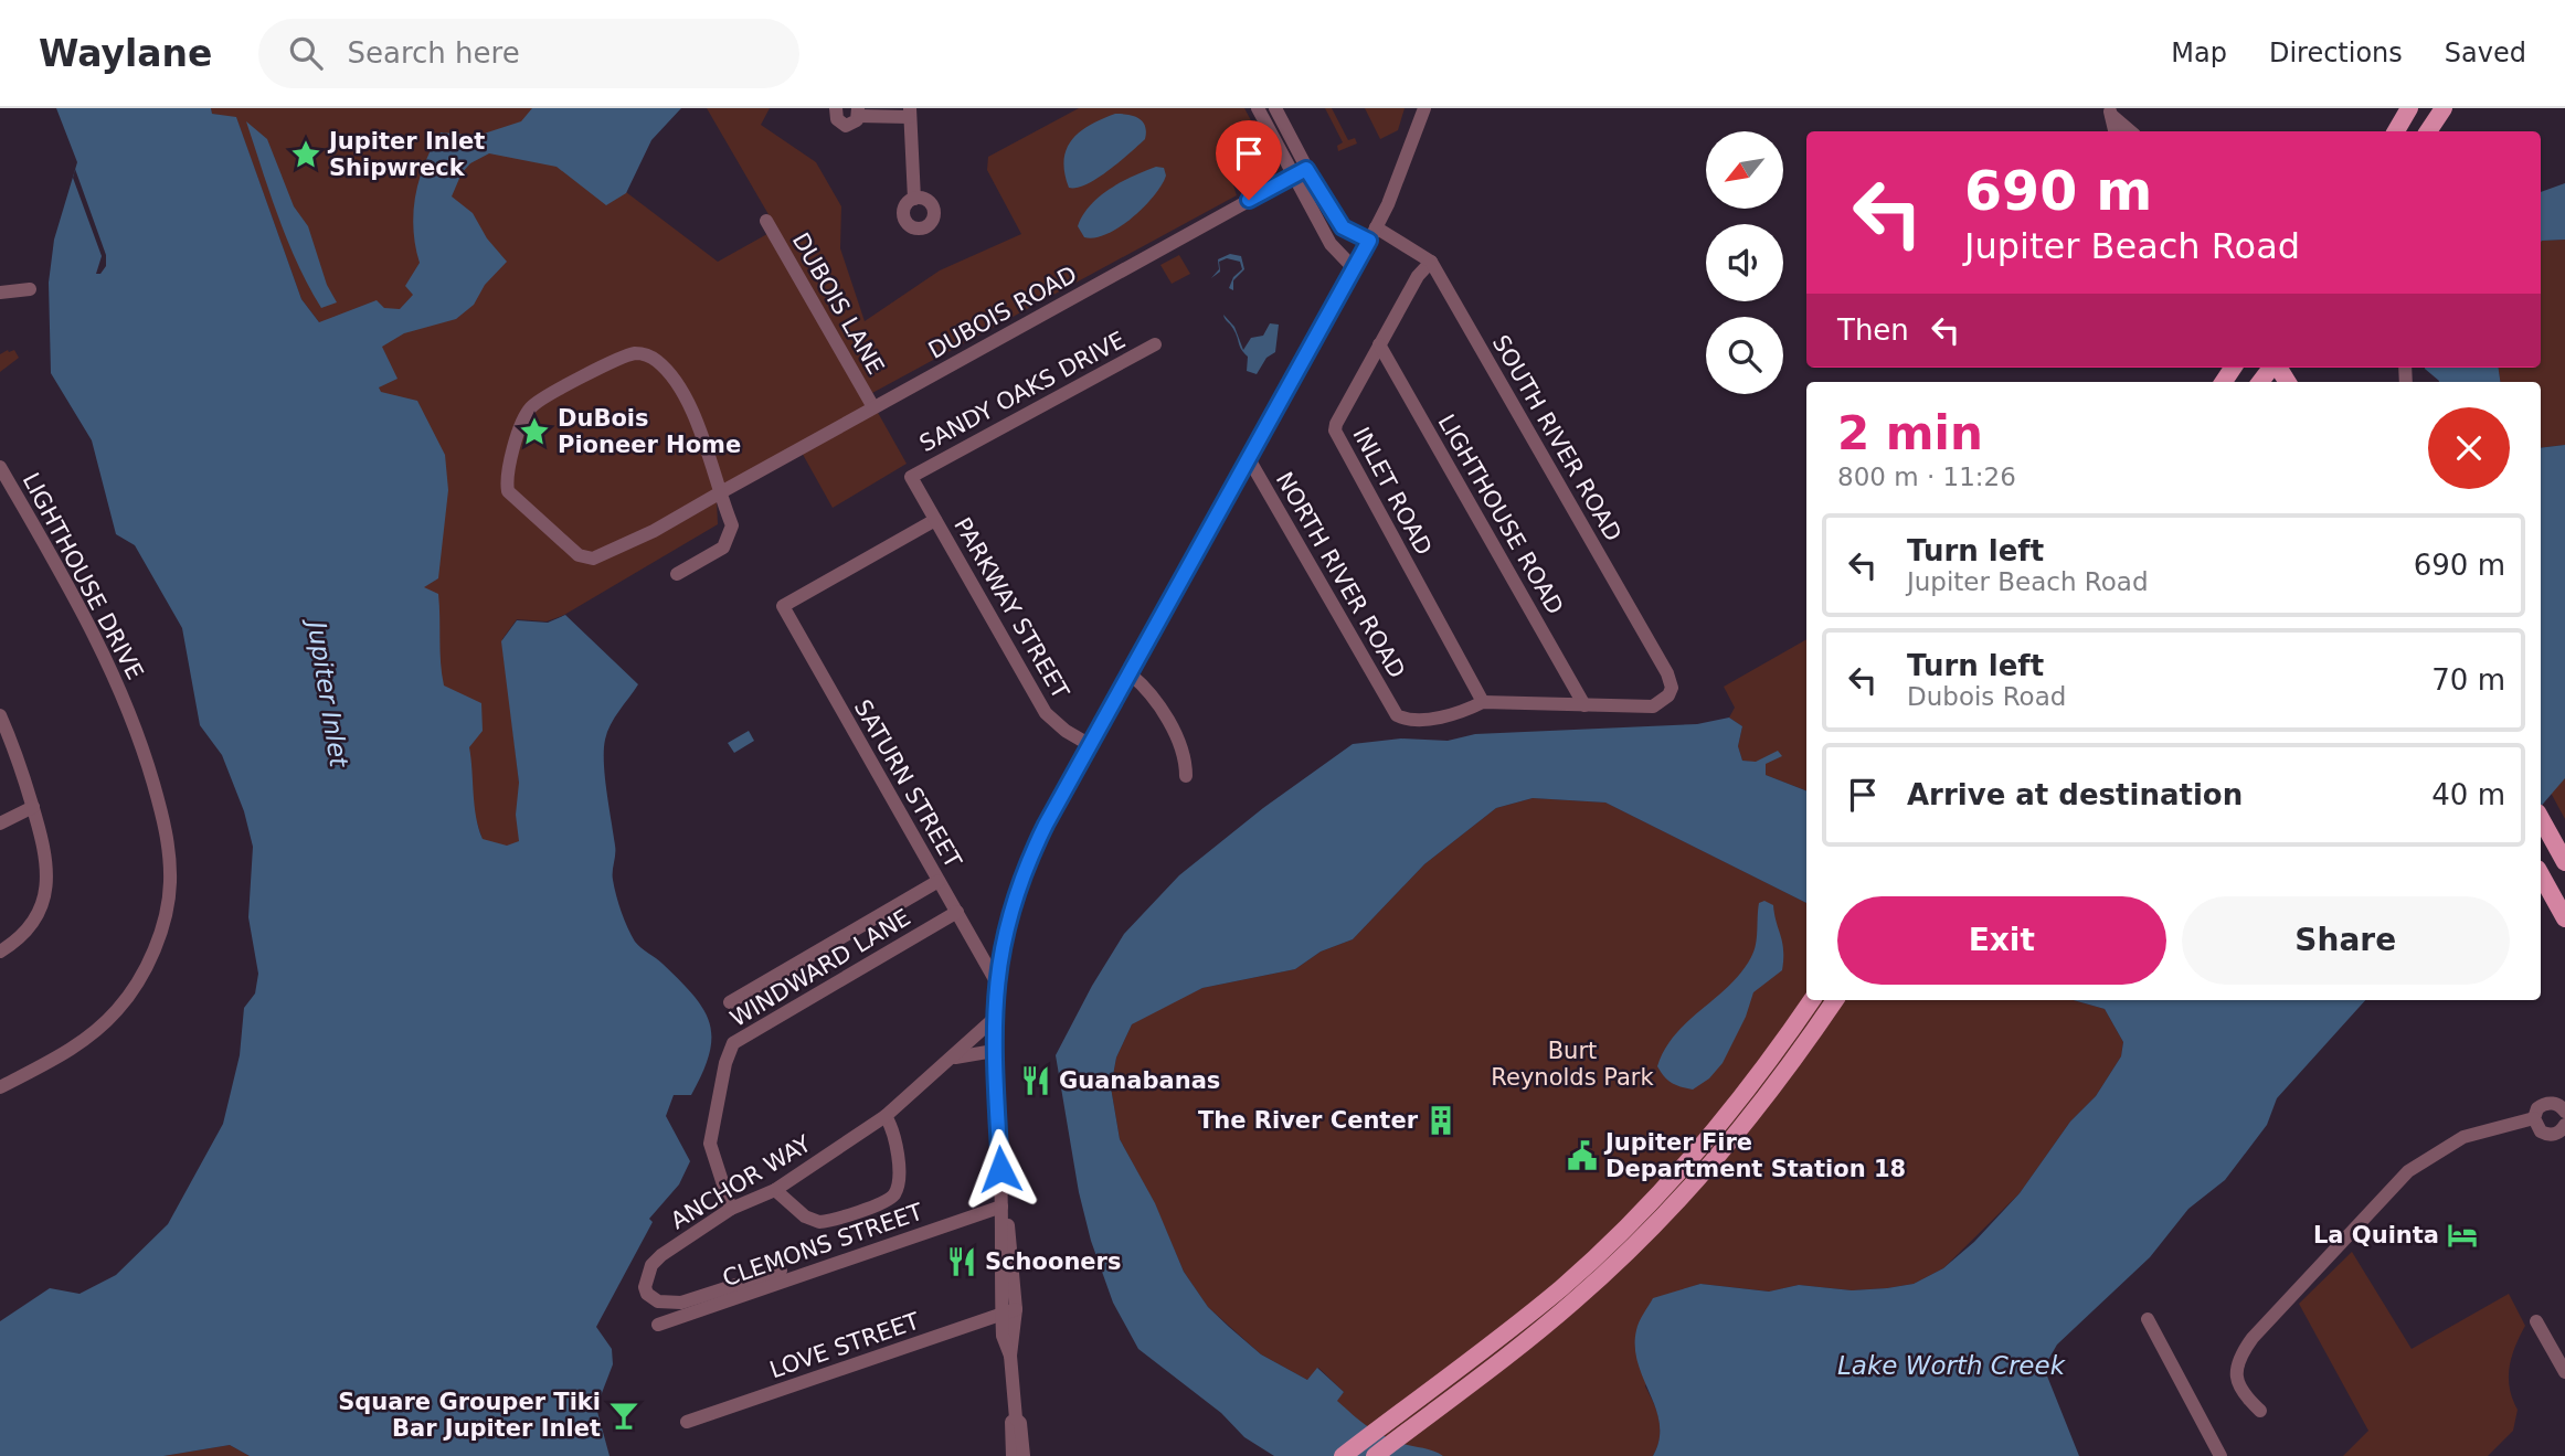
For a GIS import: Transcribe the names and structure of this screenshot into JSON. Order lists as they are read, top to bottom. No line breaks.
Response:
{"streets":{"street":["DUBOIS LANE","DUBOIS ROAD","SANDY OAKS DRIVE","SOUTH RIVER ROAD","INLET ROAD","LIGHTHOUSE ROAD","NORTH RIVER ROAD","LIGHTHOUSE DRIVE","PARKWAY STREET","SATURN STREET","WINDWARD LANE","ANCHOR WAY","CLEMONS STREET","LOVE STREET"]},"crossings":[["DUBOIS LANE","DUBOIS ROAD"],["SANDY OAKS DRIVE","PARKWAY STREET"],["SOUTH RIVER ROAD","INLET ROAD"],["SOUTH RIVER ROAD","LIGHTHOUSE ROAD"],["INLET ROAD","LIGHTHOUSE ROAD"],["INLET ROAD","NORTH RIVER ROAD"],["PARKWAY STREET","SATURN STREET"],["SATURN STREET","WINDWARD LANE"],["WINDWARD LANE","ANCHOR WAY"]],"water":["Jupiter Inlet","Lake Worth Creek"],"parks":["Burt Reynolds Park"],"places":{"place":["Jupiter Inlet Shipwreck","DuBois Pioneer Home"],"restaurant":["Guanabanas","Schooners"],"building":["The River Center"],"public building":["Jupiter Fire Department Station 18"],"hotel":["La Quinta"],"bar":["Square Grouper Tiki Bar Jupiter Inlet"]},"north":"bottom left","page":{"header":"Waylane","search":"Search here","nav":["Map","Directions","Saved"],"turn":["690 m","Jupiter Beach Road"],"then":"Then","heading":["2 min","800 m · 11:26"],"list":[{"name":"Turn left","note":"Jupiter Beach Road","value":"690 m"},{"name":"Turn left","note":"Dubois Road","value":"70 m"},{"name":"Arrive at destination","value":"40 m"}],"buttons":["Exit","Share"]}}
